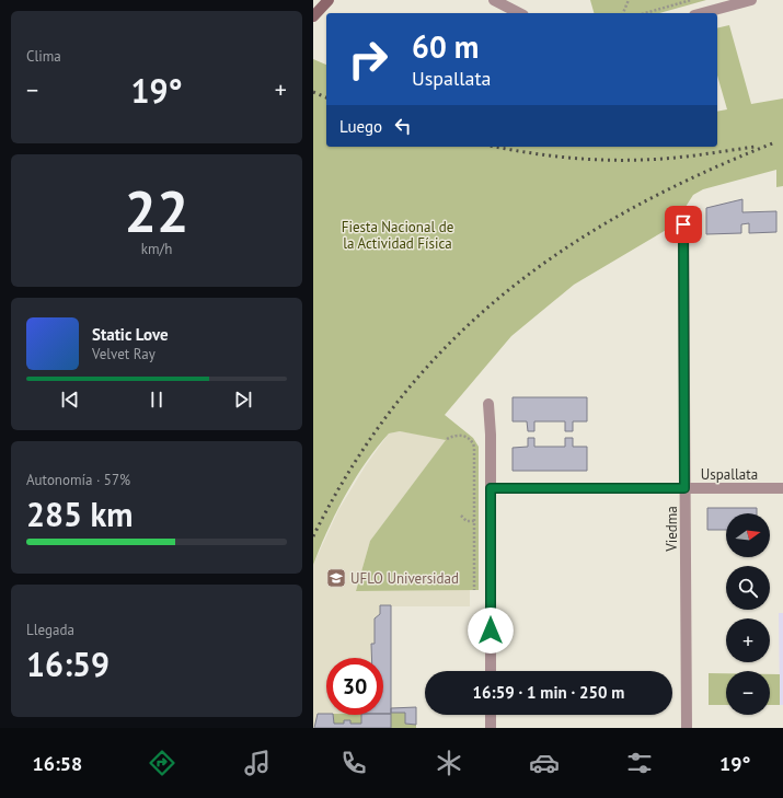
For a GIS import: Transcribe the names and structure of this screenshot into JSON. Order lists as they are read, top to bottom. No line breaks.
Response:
{"streets":{"street":["Uspallata","Viedma"]},"crossings":[["Uspallata","Viedma"]],"parks":["Fiesta Nacional de la Actividad Física"],"places":{"school or university":["UFLO Universidad"]},"north":"right","page":{"tile":["Clima",["22","km/h"],["Autonomía · 57%","285 km"],["Llegada","16:59"]],"turn":["60 m","Uspallata"],"heat":["−","19°","+"],"then":"Luego","song":["Static Love","Velvet Ray"],"map_buttons":["+","−"],"limit":"30","trip":"16:59 · 1 min · 250 m","tabs":["16:58","19°"]}}
